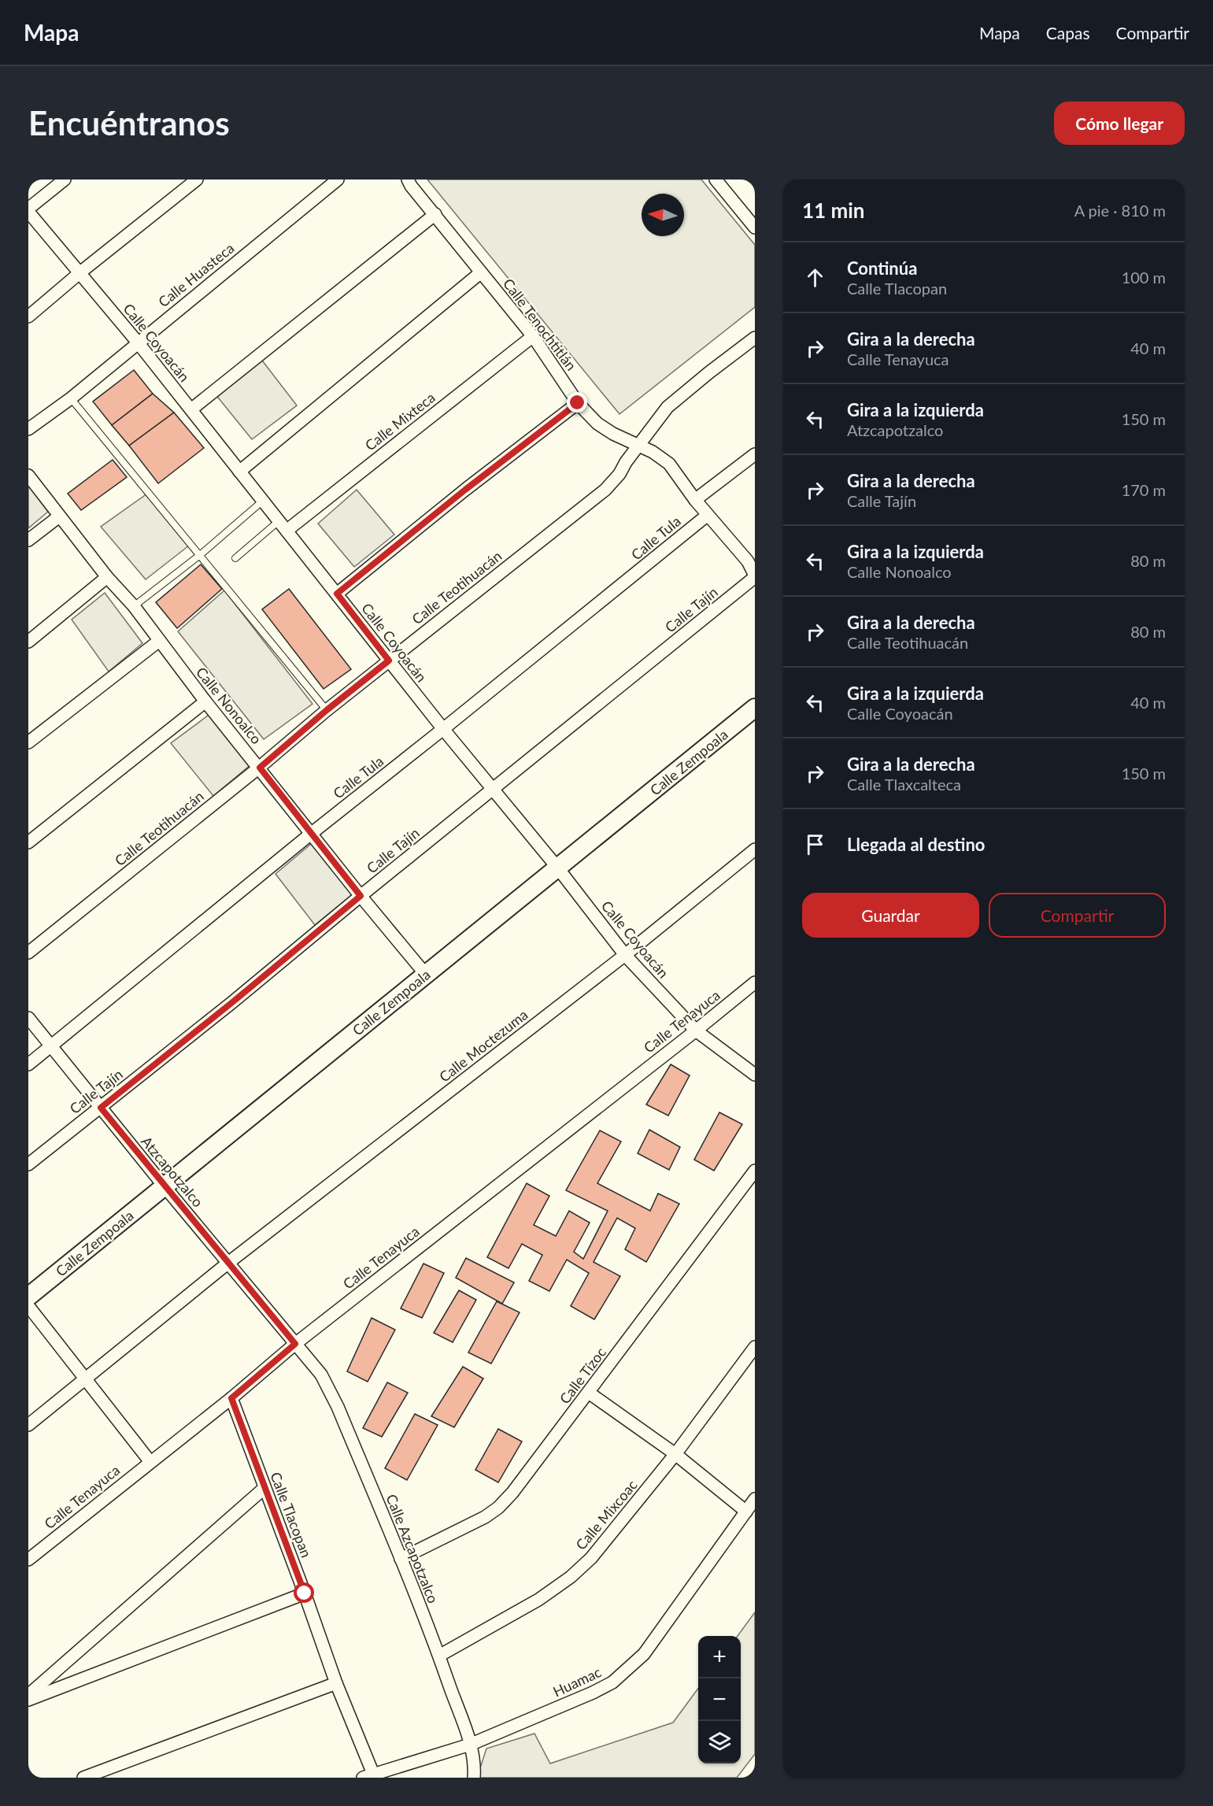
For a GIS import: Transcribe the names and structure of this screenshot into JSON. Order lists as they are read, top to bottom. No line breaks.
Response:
{"streets":{"street":["Calle Huasteca","Calle Tenochtitlán","Calle Coyoacán","Calle Mixteca","Calle Tula","Calle Teotihuacán","Calle Tajín","Calle Nonoalco","Calle Zempoala","Calle Tenayuca","Calle Moctezuma","Atzcapotzalco","Calle Tízoc","Calle Tlacopan","Calle Mixcoac","Calle Azcapotzalco","Huamac"]},"crossings":[["Calle Huasteca","Calle Coyoacán"],["Calle Tenochtitlán","Calle Mixteca"],["Calle Tenochtitlán","Calle Tula"],["Calle Tenochtitlán","Calle Teotihuacán"],["Calle Tenochtitlán","Calle Tajín"],["Calle Coyoacán","Calle Mixteca"],["Calle Coyoacán","Calle Tula"],["Calle Coyoacán","Calle Teotihuacán"],["Calle Coyoacán","Calle Tajín"],["Calle Coyoacán","Calle Zempoala"],["Calle Coyoacán","Calle Tenayuca"],["Calle Coyoacán","Calle Moctezuma"],["Calle Tula","Calle Nonoalco"],["Calle Tula","Atzcapotzalco"],["Calle Teotihuacán","Calle Nonoalco"],["Calle Tajín","Calle Nonoalco"],["Calle Tajín","Atzcapotzalco"],["Calle Nonoalco","Calle Zempoala"],["Calle Zempoala","Atzcapotzalco"],["Calle Tenayuca","Atzcapotzalco"],["Calle Tenayuca","Calle Tlacopan"],["Calle Tenayuca","Calle Azcapotzalco"],["Calle Moctezuma","Atzcapotzalco"],["Atzcapotzalco","Calle Azcapotzalco"],["Calle Tízoc","Calle Azcapotzalco"],["Calle Tlacopan","Huamac"],["Calle Mixcoac","Calle Azcapotzalco"],["Calle Azcapotzalco","Huamac"]],"north":"left","page":{"header":"Mapa","nav":["Mapa","Capas","Compartir"],"buttons":["Cómo llegar",["Guardar","Compartir"]],"title":"Encuéntranos","heading":["11 min","A pie · 810 m"],"list":[["Continúa","Calle Tlacopan","100 m"],["Gira a la derecha","Calle Tenayuca","40 m"],["Gira a la izquierda","Atzcapotzalco","150 m"],["Gira a la derecha","Calle Tajín","170 m"],["Gira a la izquierda","Calle Nonoalco","80 m"],["Gira a la derecha","Calle Teotihuacán","80 m"],["Gira a la izquierda","Calle Coyoacán","40 m"],["Gira a la derecha","Calle Tlaxcalteca","150 m"],"Llegada al destino"],"map_buttons":["+","−"]}}
